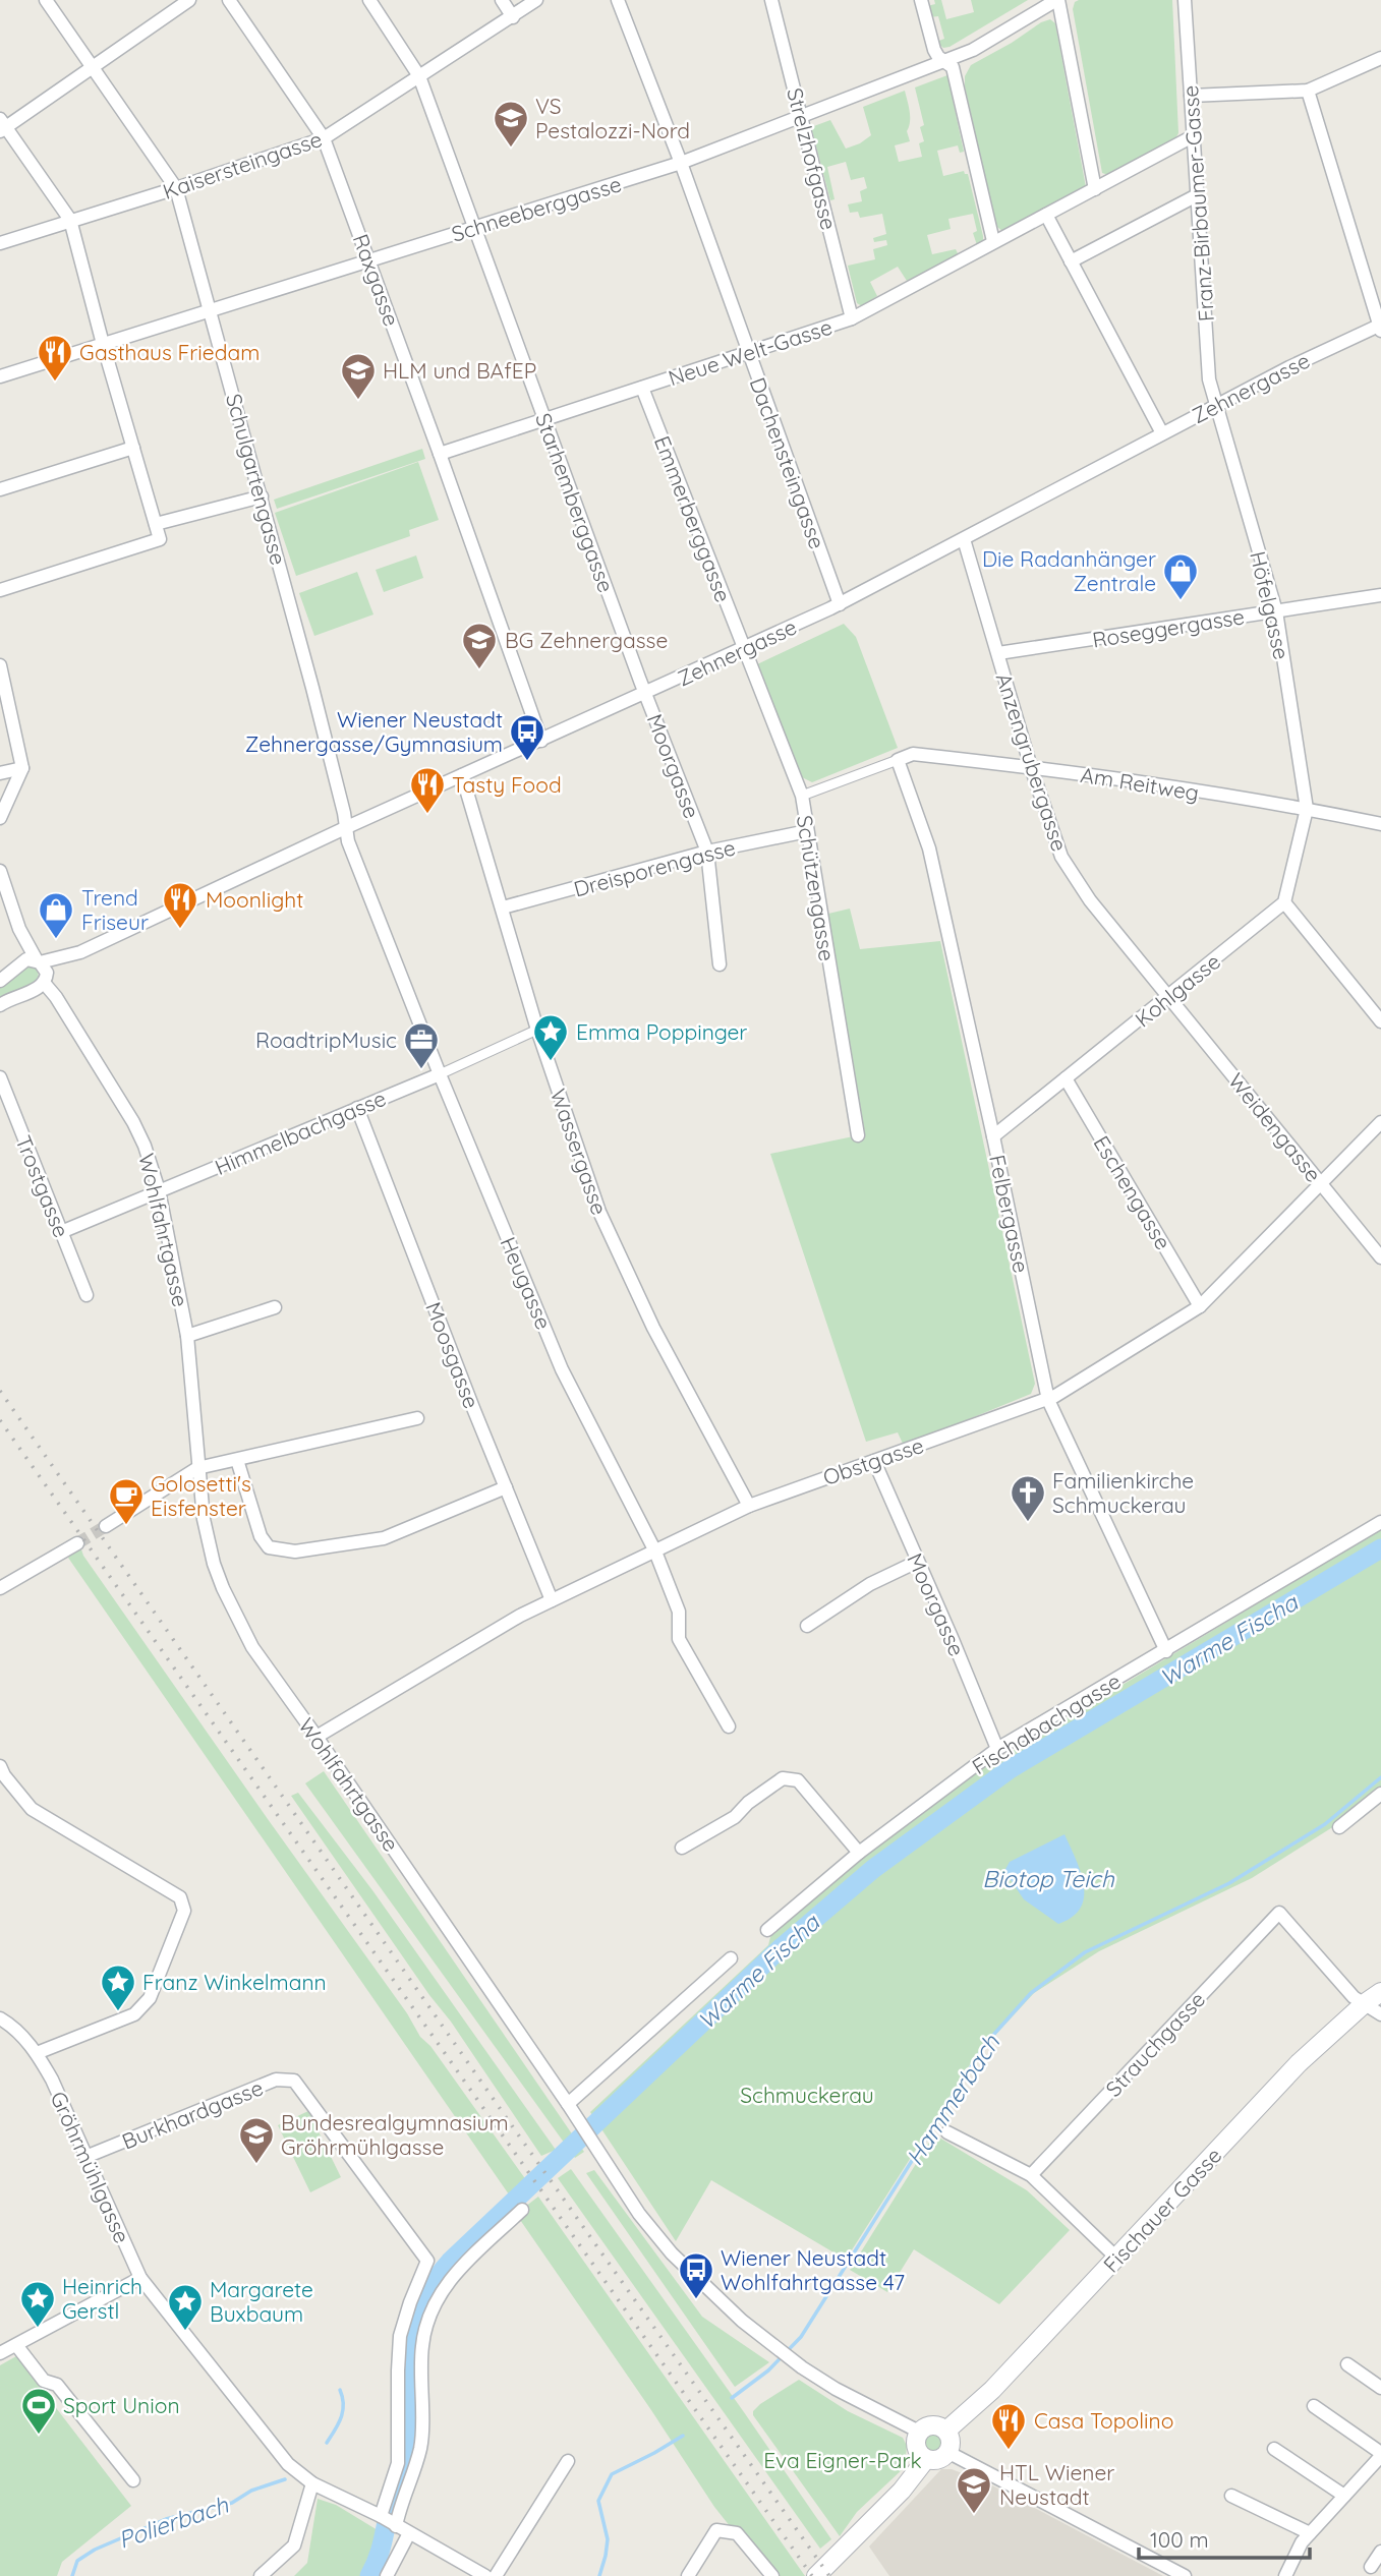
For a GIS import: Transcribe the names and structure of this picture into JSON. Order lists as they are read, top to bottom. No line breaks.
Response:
{"streets":{"main road":["Fischauer Gasse"],"street":["Strelzhofgasse","Kaisersteingasse","Franz-Birbaumer-Gasse","Schneeberggasse","Raxgasse","Neue Welt-Gasse","Zehnergasse","Dachensteingasse","Schulgartengasse","Starhemberggasse","Emmerberggasse","Höfelgasse","Roseggergasse","Anzengrubergasse","Moorgasse","Am Reitweg","Dreisporengasse","Schützengasse","Kohlgasse","Weidengasse","Himmelbachgasse","Wassergasse","Trostgasse","Eschengasse","Felbergasse","Wohlfahrtgasse","Heugasse","Moosgasse","Obstgasse","Fischabachgasse","Strauchgasse","Burkhardgasse","Gröhrmühlgasse"]},"crossings":[["Strelzhofgasse","Schneeberggasse"],["Strelzhofgasse","Neue Welt-Gasse"],["Kaisersteingasse","Raxgasse"],["Kaisersteingasse","Schulgartengasse"],["Kaisersteingasse","Starhemberggasse"],["Franz-Birbaumer-Gasse","Neue Welt-Gasse"],["Franz-Birbaumer-Gasse","Zehnergasse"],["Franz-Birbaumer-Gasse","Höfelgasse"],["Schneeberggasse","Raxgasse"],["Schneeberggasse","Dachensteingasse"],["Schneeberggasse","Schulgartengasse"],["Schneeberggasse","Starhemberggasse"],["Raxgasse","Neue Welt-Gasse"],["Raxgasse","Zehnergasse"],["Neue Welt-Gasse","Dachensteingasse"],["Neue Welt-Gasse","Starhemberggasse"],["Neue Welt-Gasse","Emmerberggasse"],["Zehnergasse","Dachensteingasse"],["Zehnergasse","Schulgartengasse"],["Zehnergasse","Starhemberggasse"],["Zehnergasse","Emmerberggasse"],["Zehnergasse","Höfelgasse"],["Zehnergasse","Anzengrubergasse"],["Zehnergasse","Moorgasse"],["Zehnergasse","Schützengasse"],["Zehnergasse","Wassergasse"],["Zehnergasse","Wohlfahrtgasse"],["Zehnergasse","Heugasse"],["Schulgartengasse","Heugasse"],["Starhemberggasse","Moorgasse"],["Emmerberggasse","Schützengasse"],["Höfelgasse","Roseggergasse"],["Höfelgasse","Am Reitweg"],["Roseggergasse","Anzengrubergasse"],["Anzengrubergasse","Am Reitweg"],["Anzengrubergasse","Kohlgasse"],["Anzengrubergasse","Weidengasse"],["Moorgasse","Dreisporengasse"],["Moorgasse","Obstgasse"],["Moorgasse","Fischabachgasse"],["Am Reitweg","Felbergasse"],["Dreisporengasse","Schützengasse"],["Dreisporengasse","Wassergasse"],["Kohlgasse","Weidengasse"],["Kohlgasse","Eschengasse"],["Kohlgasse","Felbergasse"],["Weidengasse","Obstgasse"],["Himmelbachgasse","Wassergasse"],["Himmelbachgasse","Trostgasse"],["Himmelbachgasse","Wohlfahrtgasse"],["Himmelbachgasse","Heugasse"],["Himmelbachgasse","Moosgasse"],["Wassergasse","Obstgasse"],["Eschengasse","Obstgasse"],["Felbergasse","Obstgasse"],["Felbergasse","Fischabachgasse"],["Wohlfahrtgasse","Obstgasse"],["Wohlfahrtgasse","Fischauer Gasse"],["Heugasse","Obstgasse"],["Moosgasse","Obstgasse"],["Strauchgasse","Fischauer Gasse"],["Burkhardgasse","Gröhrmühlgasse"]],"water":["Warme Fischa","Biotop Teich","Hammerbach","Polierbach"],"parks":["Schmuckerau","Eva Eigner-Park"],"places":{"school or university":["VS Pestalozzi-Nord","HLM und BAfEP","BG Zehnergasse","Bundesrealgymnasium Gröhrmühlgasse","HTL Wiener Neustadt"],"restaurant":["Gasthaus Friedam","Tasty Food","Moonlight","Casa Topolino"],"shop":["Die Radanhänger Zentrale","Trend Friseur"],"bus stop":["Wiener Neustadt Zehnergasse/Gymnasium","Wiener Neustadt Wohlfahrtgasse 47"],"place":["Emma Poppinger","Franz Winkelmann","Heinrich Gerstl","Margarete Buxbaum"],"office":["RoadtripMusic"],"church":["Familienkirche Schmuckerau"],"cafe":["Golosetti's Eisfenster"],"sports":["Sport Union"]},"scale_bar":"100 m"}
